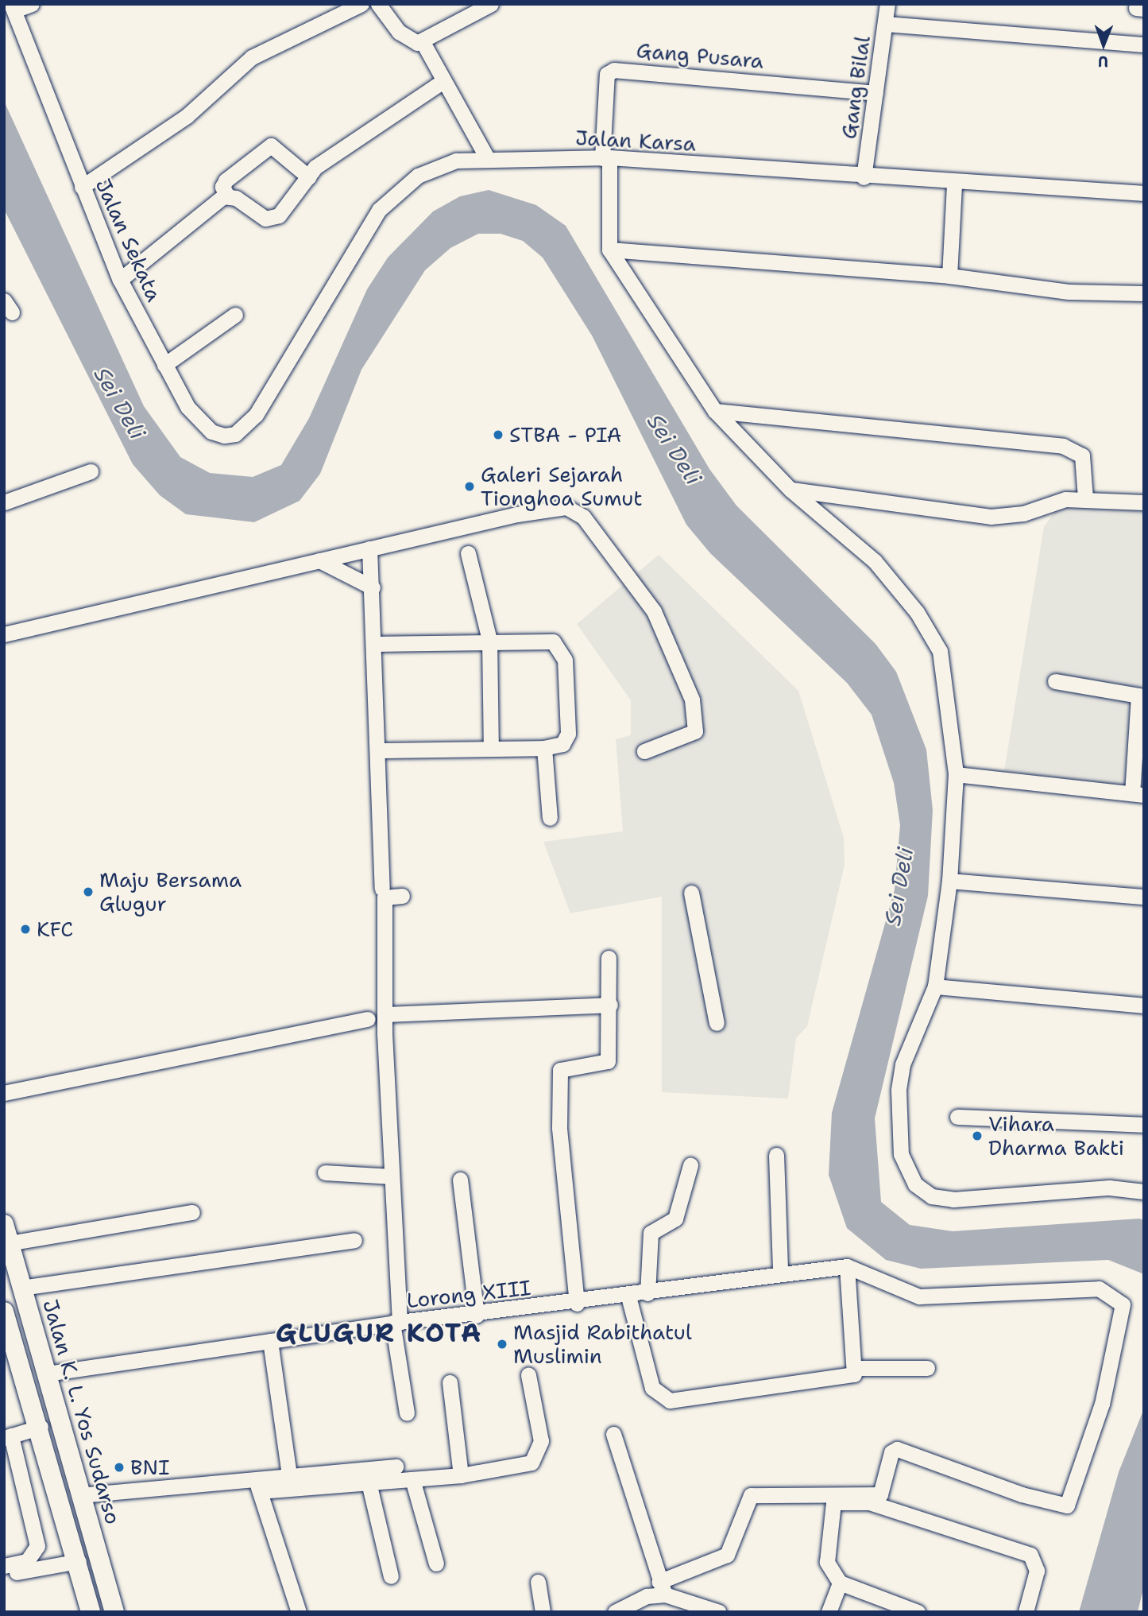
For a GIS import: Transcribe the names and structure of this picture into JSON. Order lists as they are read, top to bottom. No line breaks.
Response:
{"streets":{"main road":["Jalan K. L. Yos Sudarso"],"street":["Gang Pusara","Gang Bilal","Jalan Karsa","Jalan Sekata","Lorong XIII"]},"crossings":[["Gang Pusara","Gang Bilal"],["Gang Pusara","Jalan Karsa"],["Gang Bilal","Jalan Karsa"],["Jalan Karsa","Jalan Sekata"],["Lorong XIII","Jalan K. L. Yos Sudarso"]],"districts":["GLUGUR KOTA"],"water":["Sei Deli"],"places":["STBA - PIA","Galeri Sejarah Tionghoa Sumut","Maju Bersama Glugur","KFC","Vihara Dharma Bakti","Masjid Rabithatul Muslimin","BNI"],"north":"bottom"}
